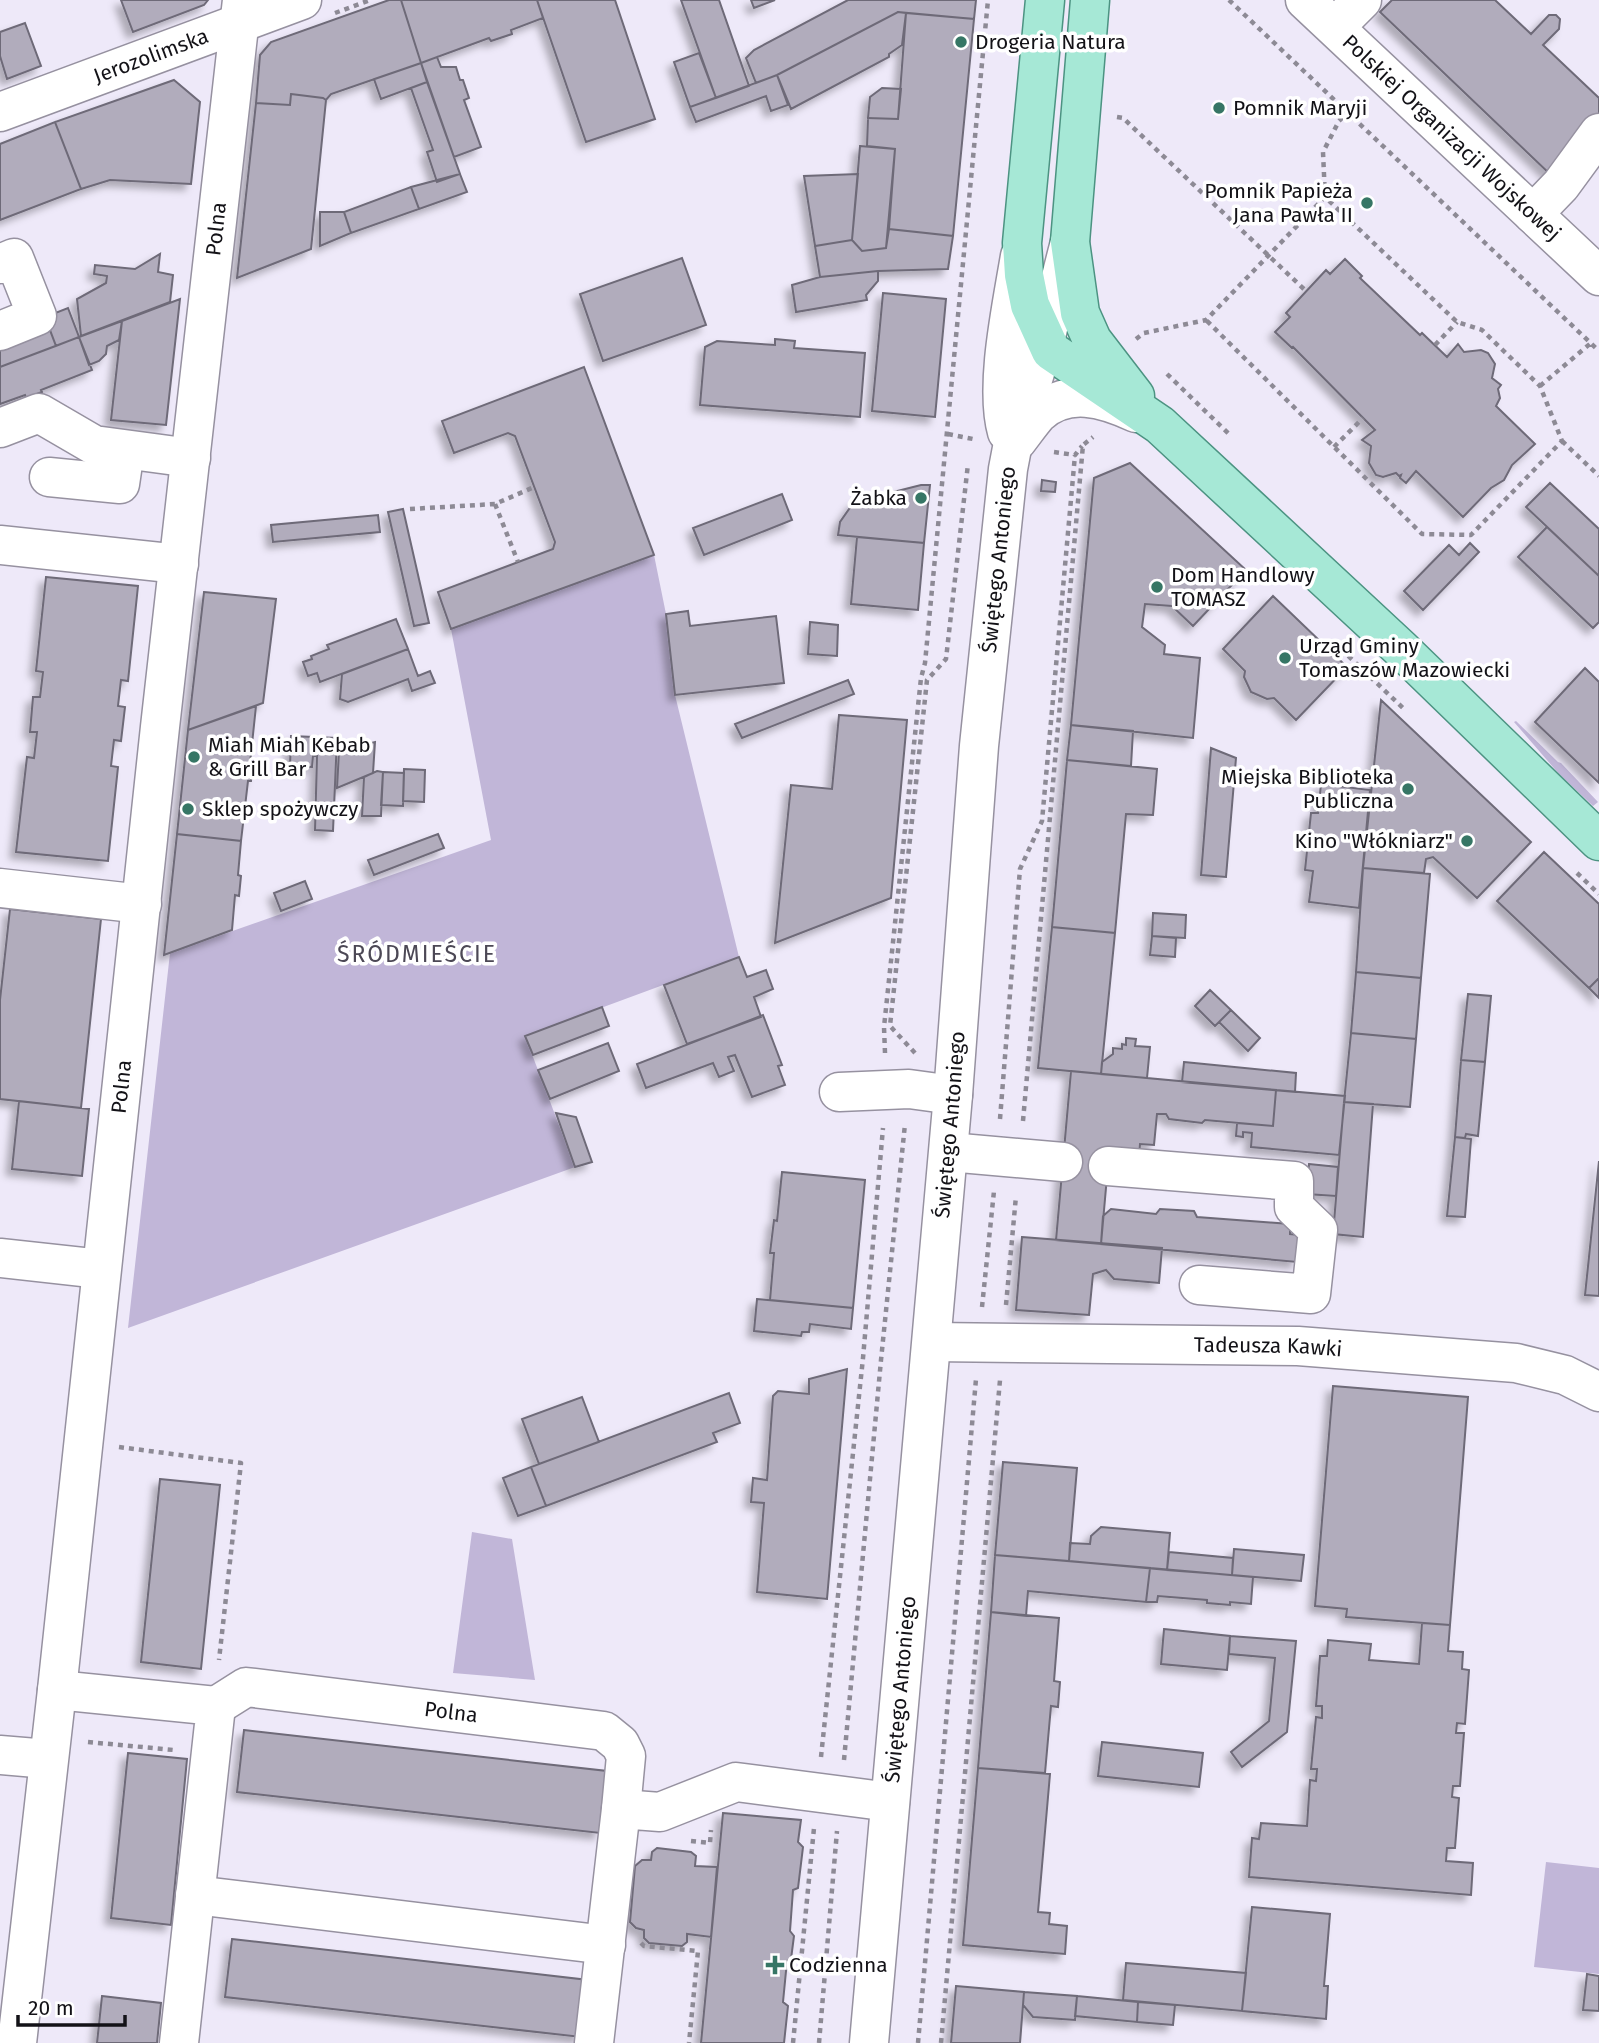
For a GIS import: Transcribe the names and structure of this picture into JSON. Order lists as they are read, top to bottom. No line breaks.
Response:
{"streets":{"main road":["Świętego Antoniego"],"street":["Jerozolimska","Polskiej Organizacji Wojskowej","Polna","Tadeusza Kawki"]},"crossings":[["Jerozolimska","Polna"],["Polna","Świętego Antoniego"],["Świętego Antoniego","Tadeusza Kawki"]],"districts":["ŚRÓDMIEŚCIE"],"places":{"other":["Drogeria Natura","Pomnik Maryji","Pomnik Papieża Jana Pawła II","Żabka","Dom Handlowy TOMASZ","Urząd Gminy Tomaszów Mazowiecki","Miah Miah Kebab & Grill Bar","Miejska Biblioteka Publiczna","Sklep spożywczy","Kino \"Włókniarz\""],"health":["Codzienna"]},"scale_bar":"20 m"}
